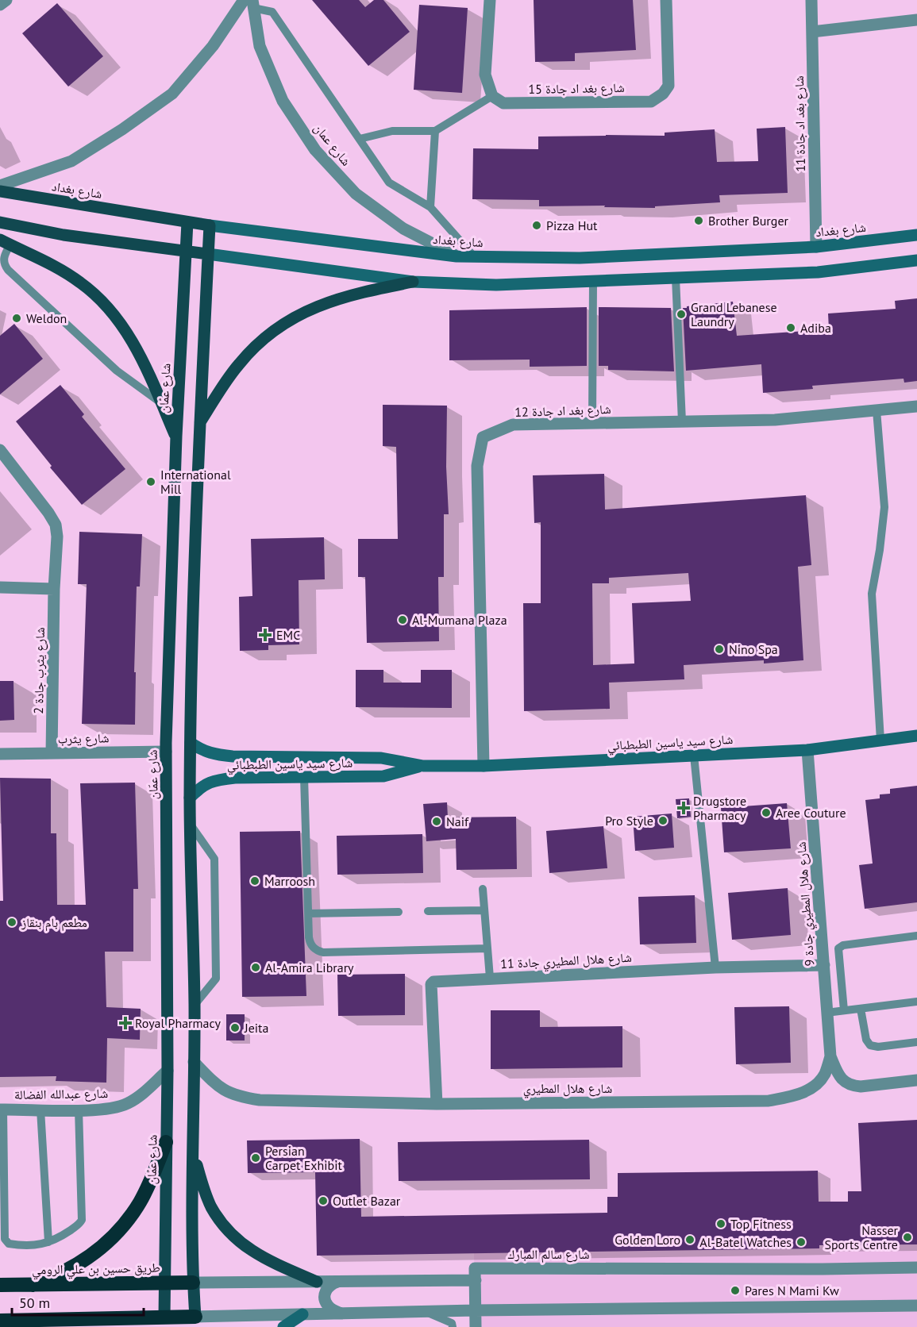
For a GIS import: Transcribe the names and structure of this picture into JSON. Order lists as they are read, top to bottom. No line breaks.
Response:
{"streets":{"highway":["طريق حسين بن علي الرومي"],"main road":["شارع بغداد","شارع عمّان","شارع سيد ياسين الطبطبائي"],"street":["شارع بغد اد جادة 15","شارع بغد اد جادة 11","شارع عمان","شارع بغد اد جادة 12","شارع يثرب جادة 2","شارع يثرب","شارع هلال المطيري جادة 9","شارع هلال المطيري جادة 11","شارع هلال المطيري","شارع عبدالله الفضالة","شارع سالم المبارك"]},"crossings":[["شارع بغد اد جادة 11","شارع بغداد"],["شارع عمان","شارع بغداد"],["شارع بغداد","شارع عمّان"],["شارع عمّان","شارع يثرب"],["شارع عمّان","شارع عبدالله الفضالة"],["شارع عمّان","طريق حسين بن علي الرومي"],["شارع بغد اد جادة 12","شارع سيد ياسين الطبطبائي"],["شارع يثرب جادة 2","شارع يثرب"],["شارع سيد ياسين الطبطبائي","شارع هلال المطيري جادة 9"],["شارع هلال المطيري جادة 9","شارع هلال المطيري جادة 11"],["شارع هلال المطيري جادة 9","شارع هلال المطيري"],["شارع هلال المطيري جادة 11","شارع هلال المطيري"]],"places":{"other":["Brother Burger","Pizza Hut","Grand Lebanese Laundry","Weldon","Adiba","International Mill","Al-Mumana Plaza","Nino Spa","Aree Couture","Pro Style","Naif","Marroosh","مطعم بام بنقاز","Al-Amira Library","Jeita","Persian Carpet Exhibit","Outlet Bazar","Top Fitness","Nasser Sports Centre","Golden Loro","Al-Batel Watches","Pares N Mami Kw"],"health":["EMC","Drugstore Pharmacy","Royal Pharmacy"]},"scale_bar":"50 m"}
